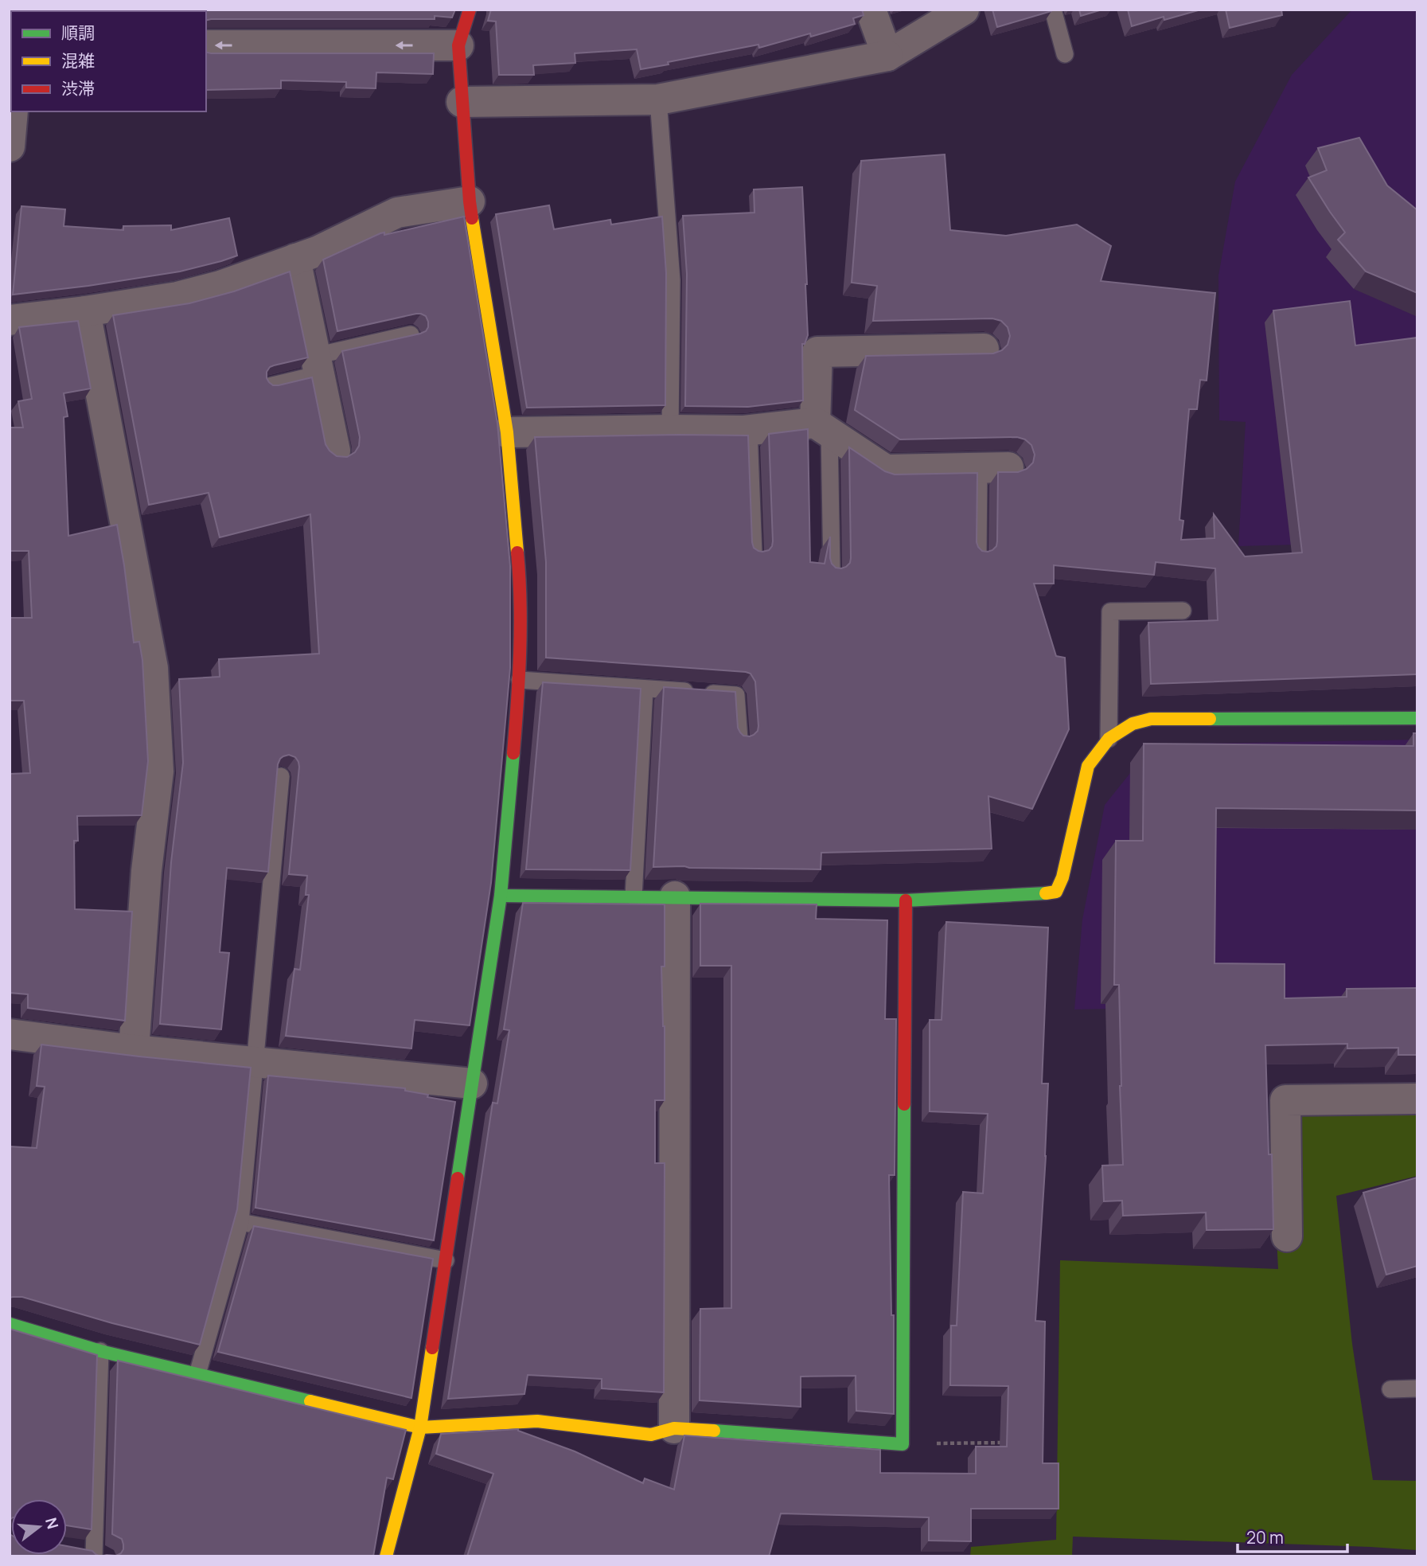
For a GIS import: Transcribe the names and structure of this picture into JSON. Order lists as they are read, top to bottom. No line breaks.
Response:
{"legend":["順調","混雑","渋滞"],"scale_bar":"20 m","north":"right"}
